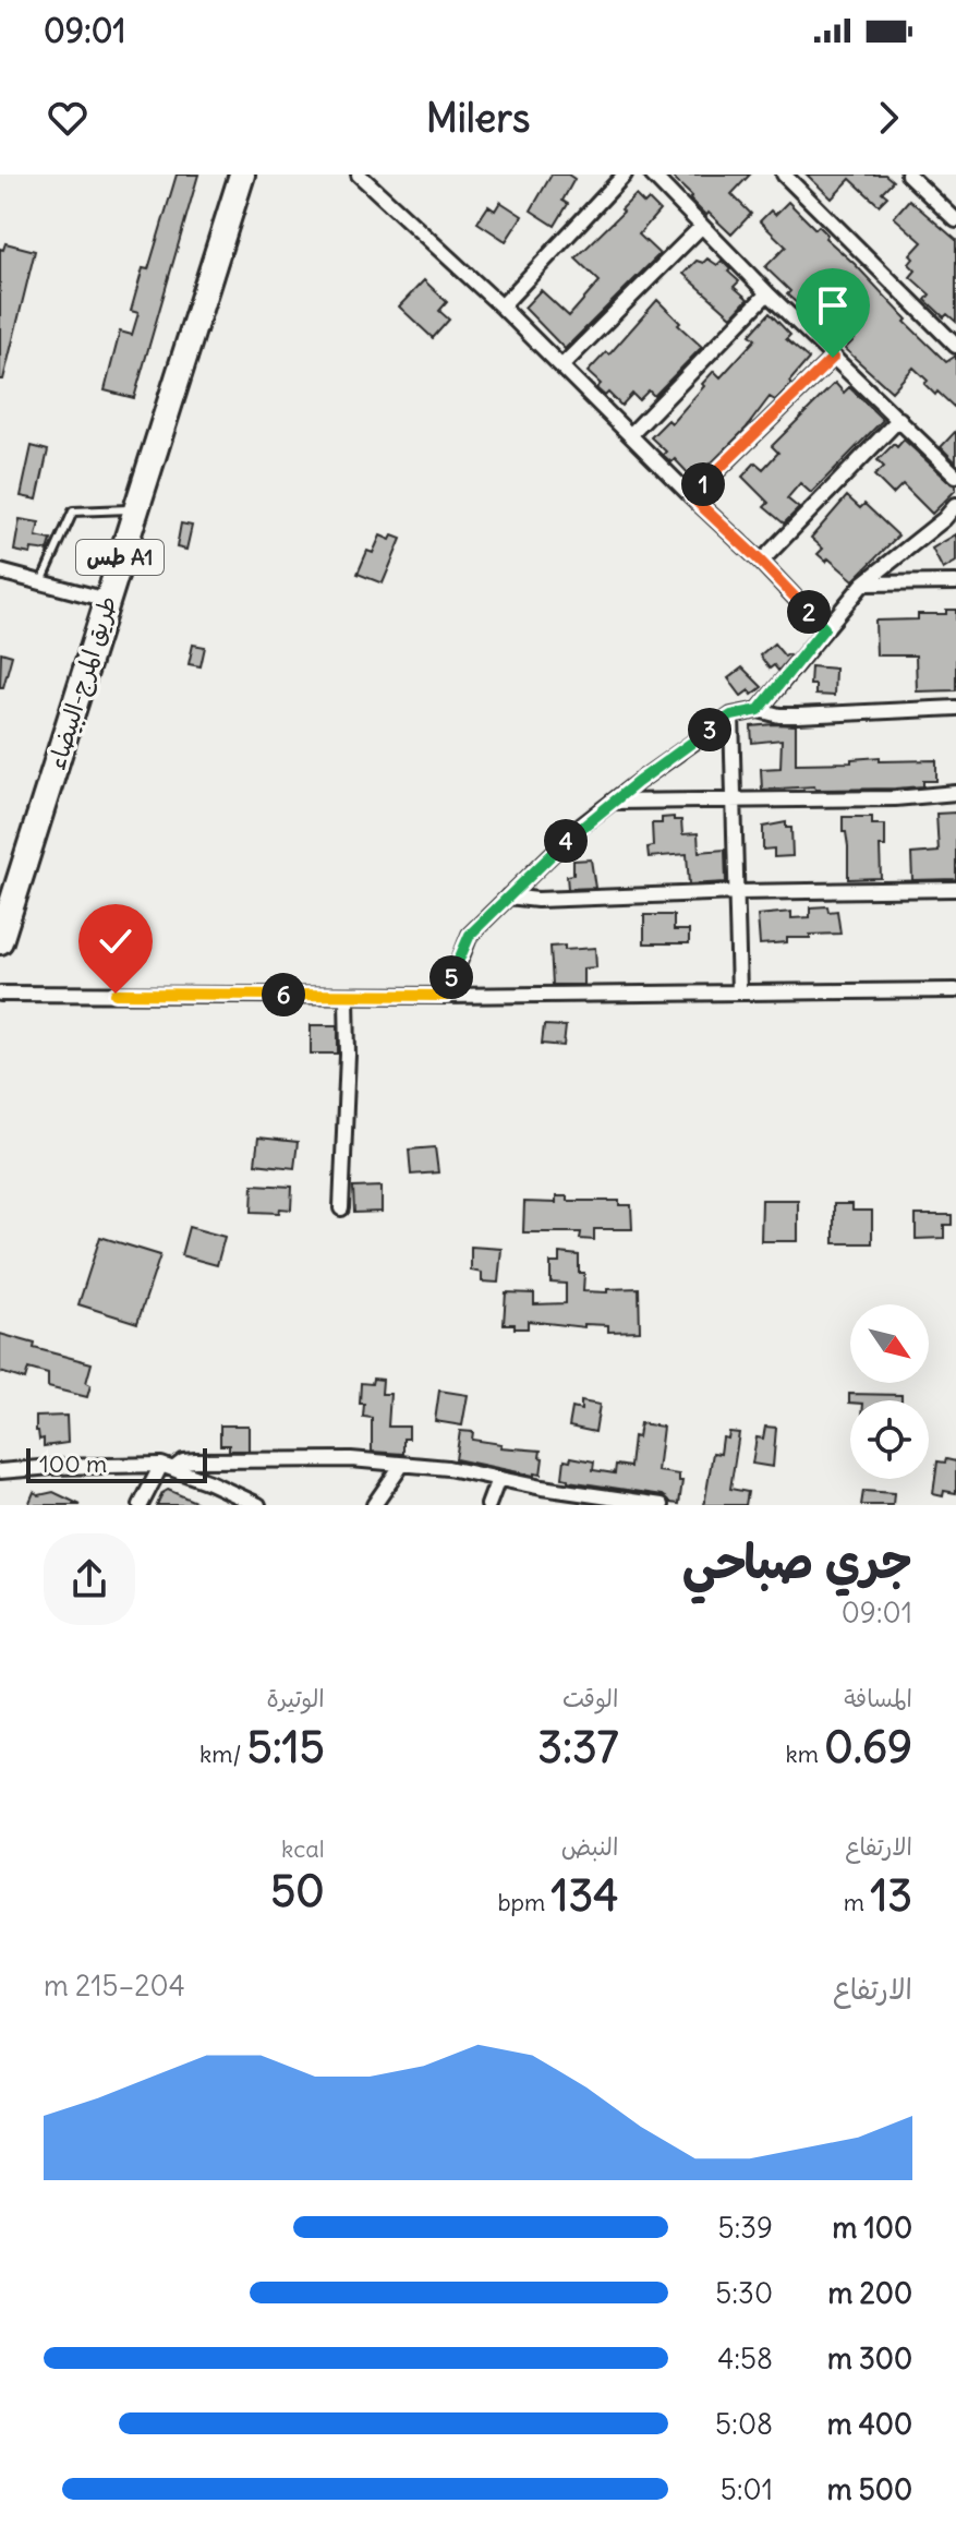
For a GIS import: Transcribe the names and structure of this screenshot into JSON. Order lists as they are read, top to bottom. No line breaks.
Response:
{"streets":{"highway":["طس A1","طريق المرج-البيضاء"]},"scale_bar":"100 m","north":"bottom right","page":{"status":"09:01","header":"Milers","pins":["1","2","3","4","5","6"],"scale":"100 m","heading":["جري صباحي","09:01"],"stats":[["المسافة","0.69 km"],["الوقت","3:37"],["الوتيرة","5:15 /km"],["الارتفاع","13 m"],["النبض","134 bpm"],["kcal","50"]],"chart":["الارتفاع","204–215 m"],"list":[{"name":"100 m","note":"5:39"},{"name":"200 m","note":"5:30"},{"name":"300 m","note":"4:58"},{"name":"400 m","note":"5:08"},{"name":"500 m","note":"5:01"}]}}
